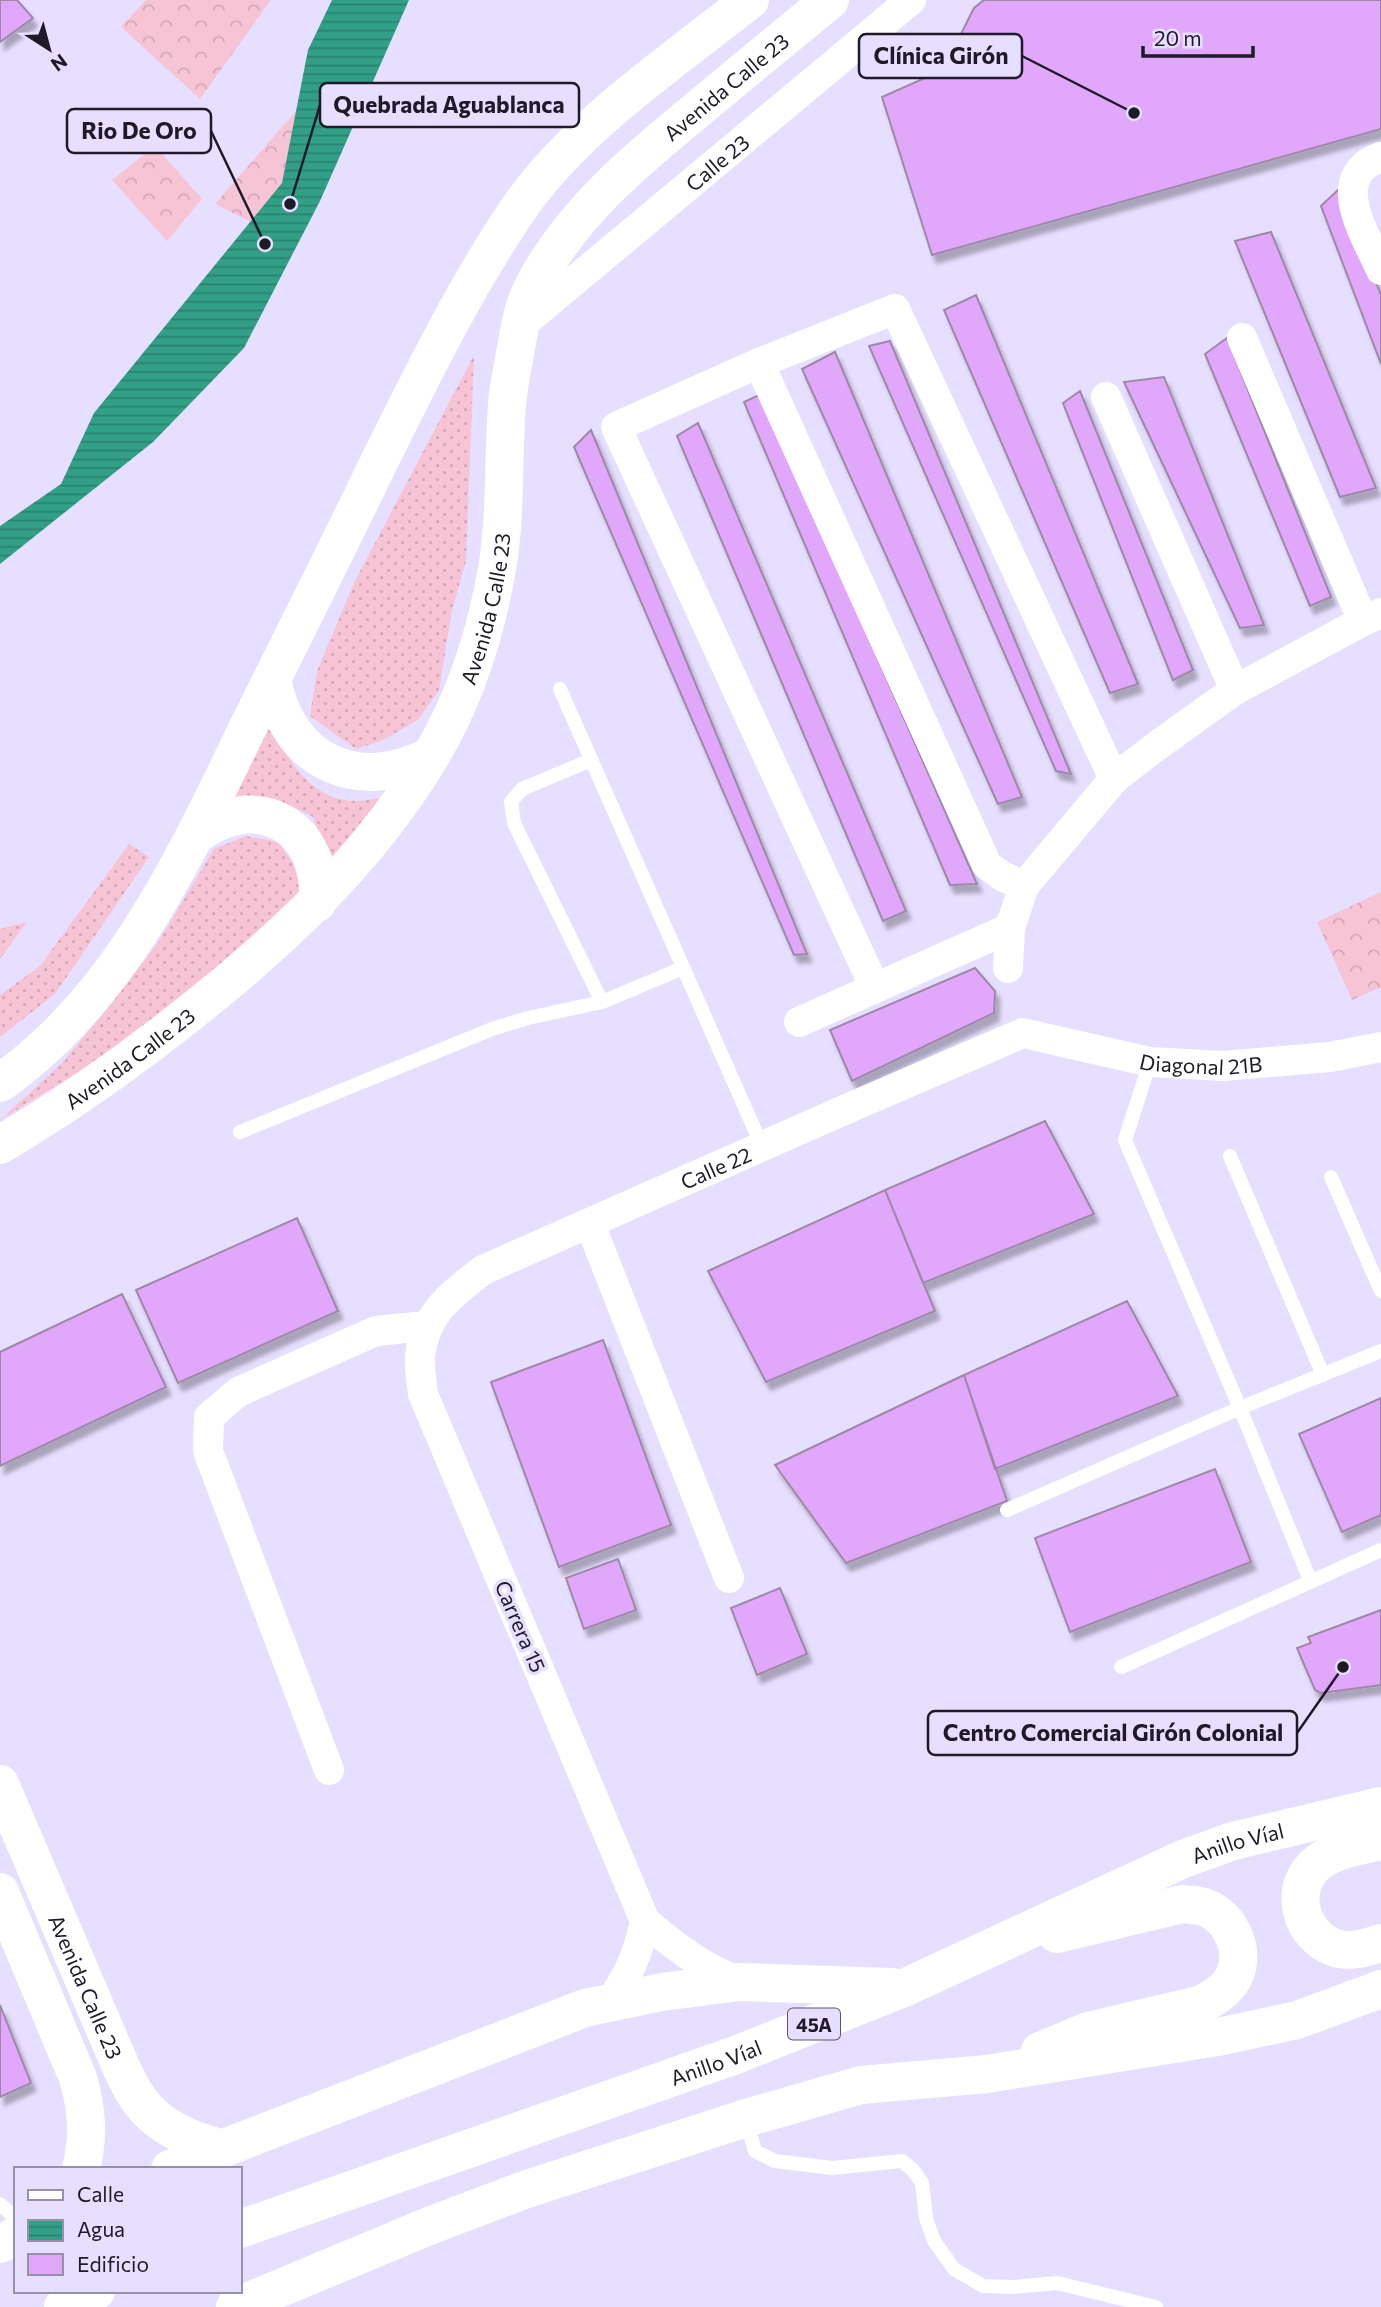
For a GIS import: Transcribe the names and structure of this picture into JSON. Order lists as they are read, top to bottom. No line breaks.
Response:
{"streets":{"main road":["Avenida Calle 23","Anillo Víal","45A"],"street":["Calle 23","Diagonal 21B","Calle 22","Carrera 15"]},"crossings":[["Avenida Calle 23","Calle 23"],["Diagonal 21B","Calle 22"],["Calle 22","Carrera 15"]],"places":["Clínica Girón","Quebrada Aguablanca","Rio De Oro","Centro Comercial Girón Colonial"],"legend":["Calle","Agua","Edificio"],"scale_bar":"20 m","north":"bottom right"}
